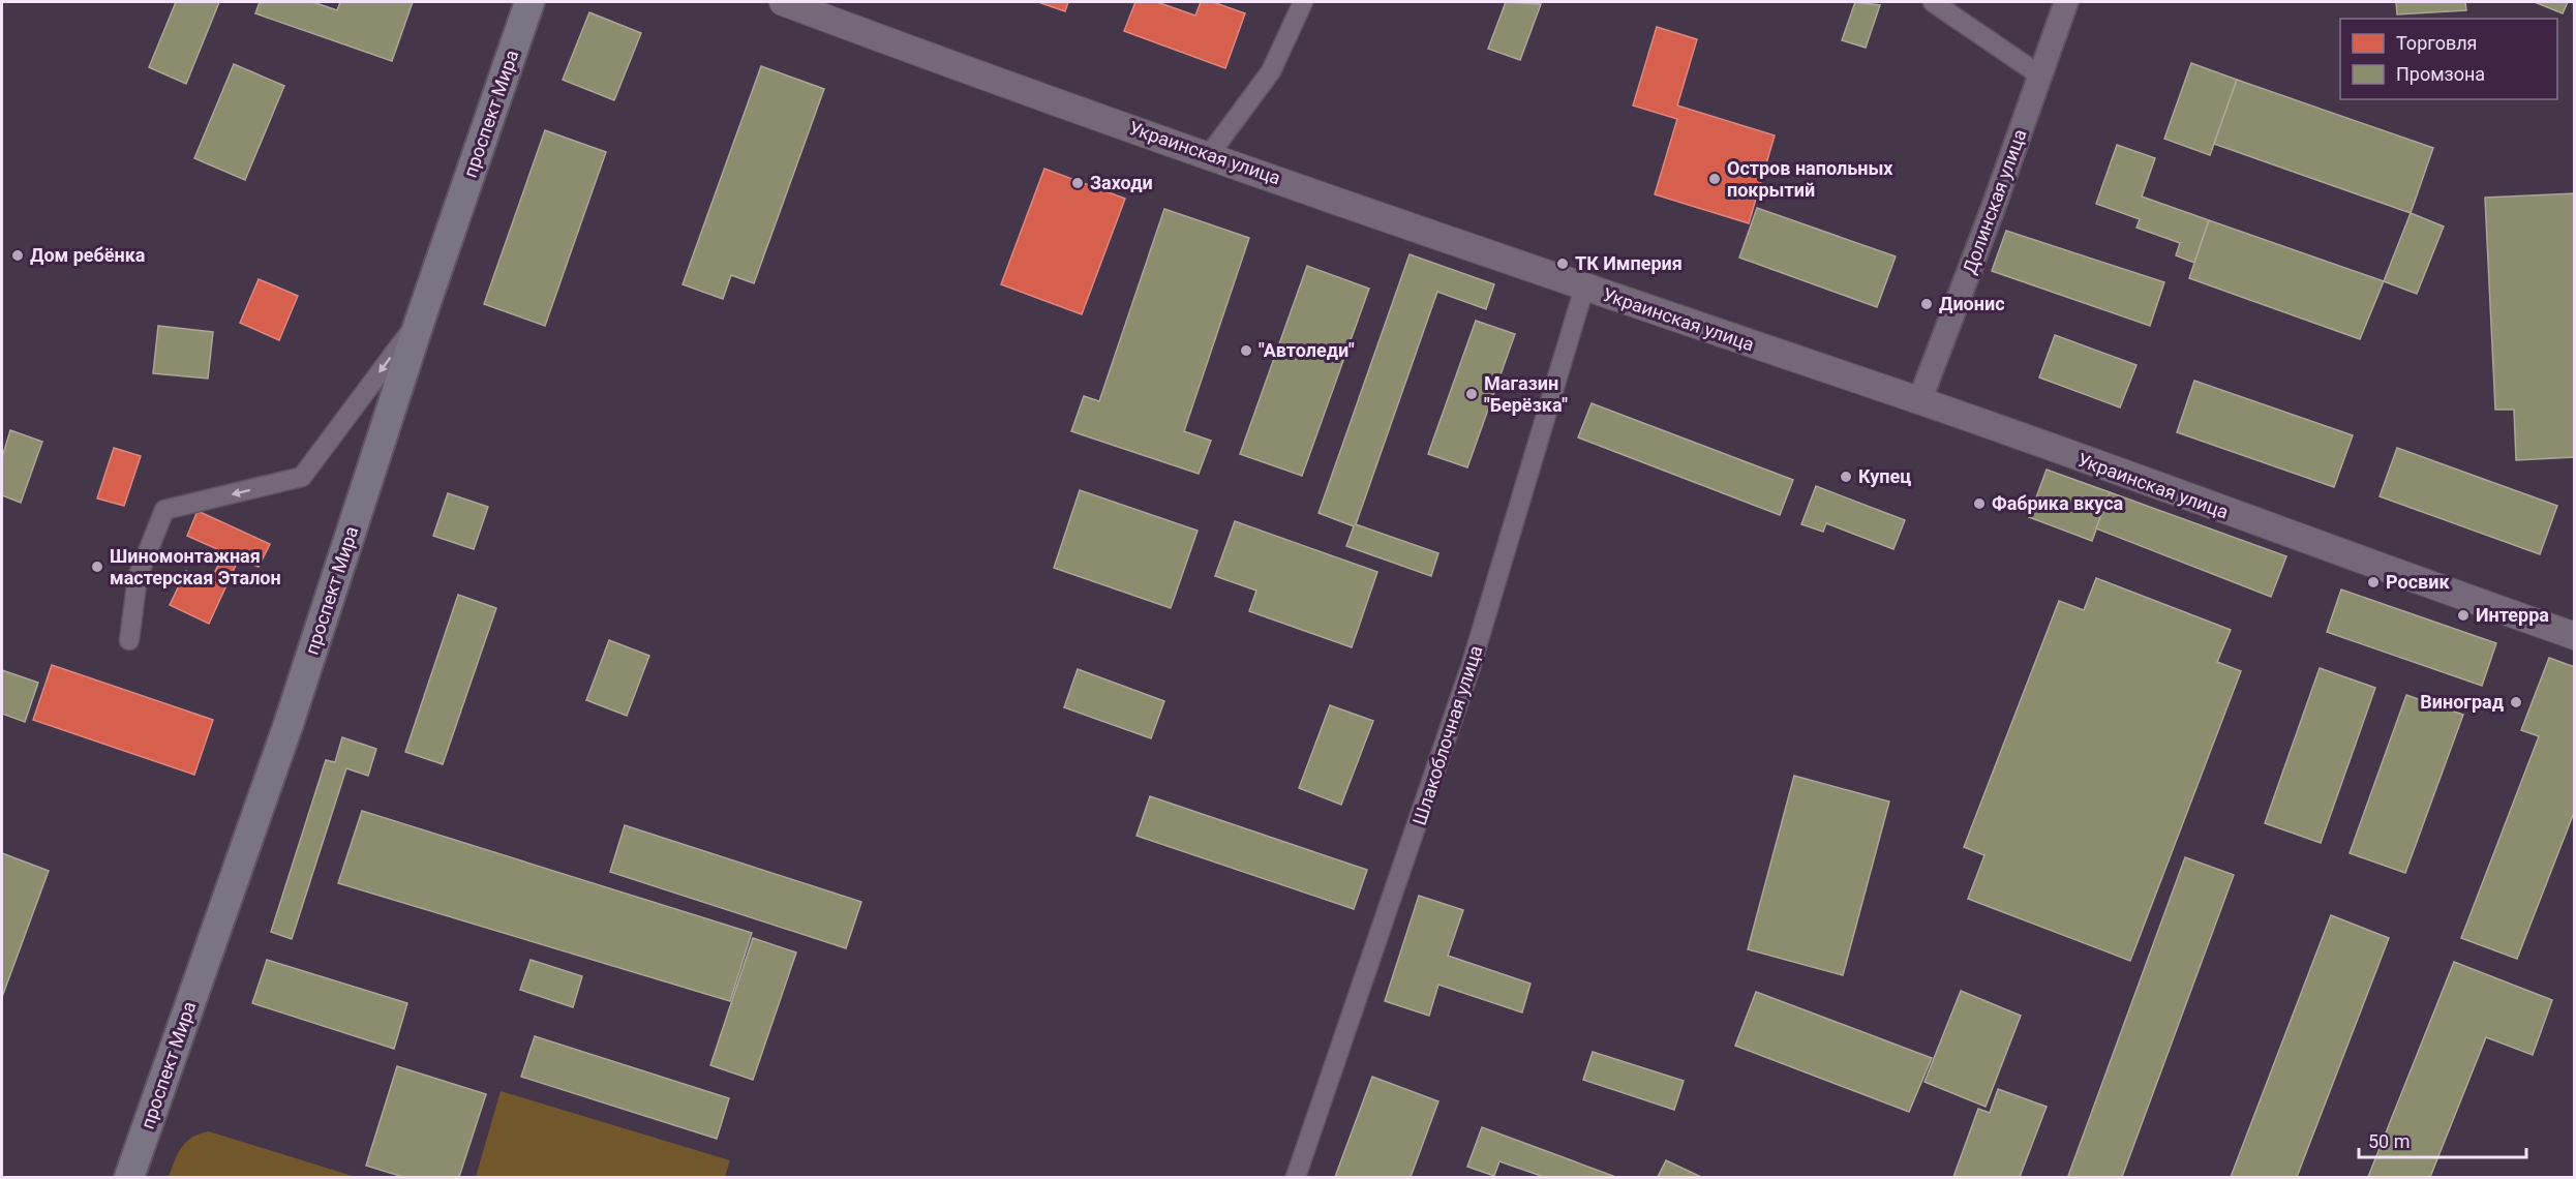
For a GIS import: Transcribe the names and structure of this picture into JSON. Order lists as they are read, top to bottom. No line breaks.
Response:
{"streets":{"main road":["проспект Мира","Украинская улица"],"street":["Долинская улица","Шлакоблочная улица"]},"crossings":[["Украинская улица","Долинская улица"],["Украинская улица","Шлакоблочная улица"]],"places":["Остров напольных покрытий","Заходи","Дом ребёнка","ТК Империя","Дионис","\"Автоледи\"","Магазин \"Берёзка\"","Купец","Фабрика вкуса","Шиномонтажная мастерская Эталон","Росвик","Интерра","Виноград"],"legend":["Торговля","Промзона"],"scale_bar":"50 m"}
